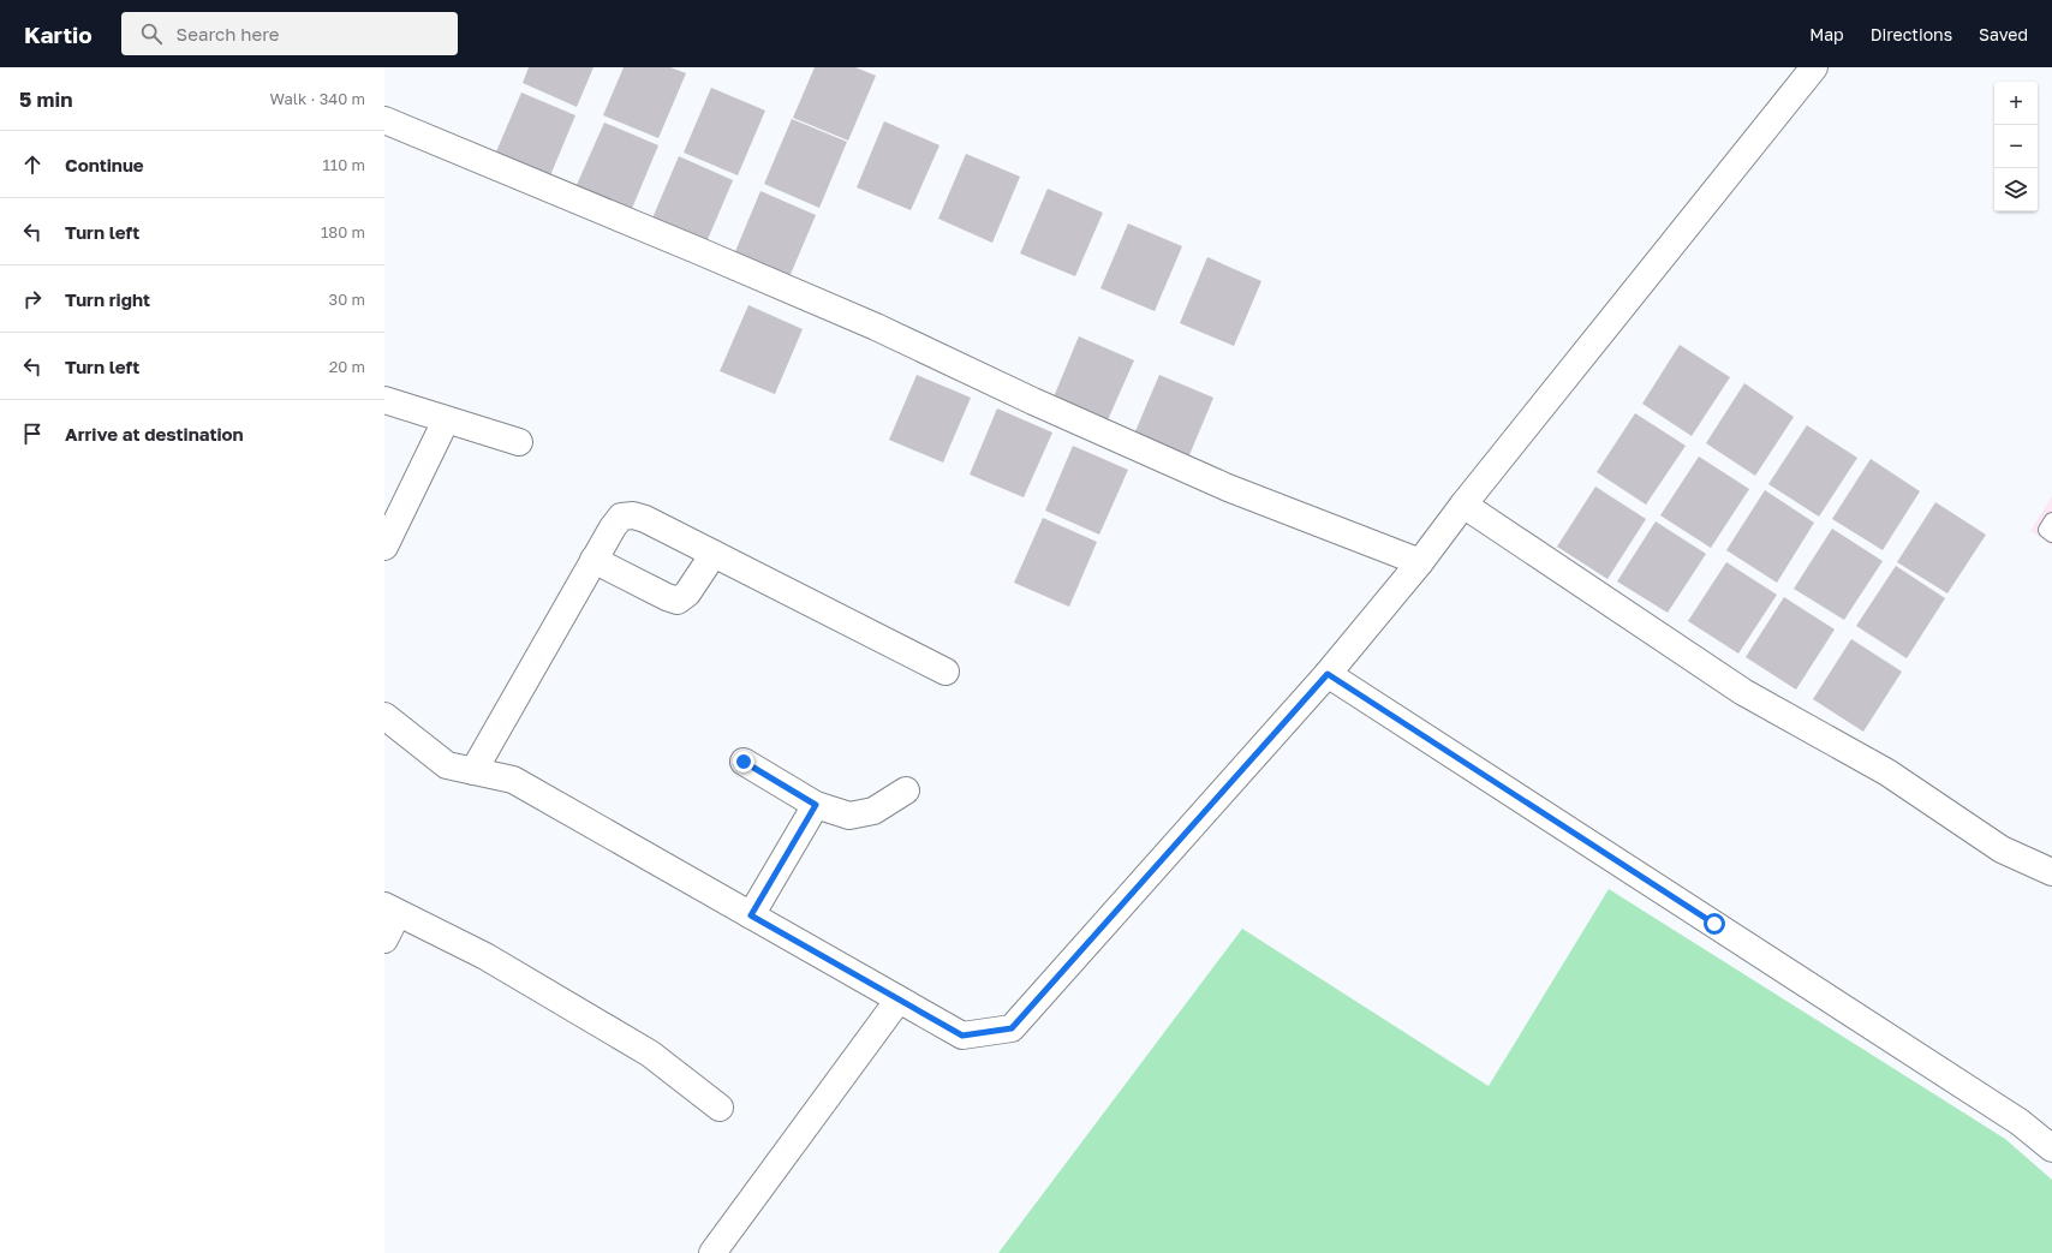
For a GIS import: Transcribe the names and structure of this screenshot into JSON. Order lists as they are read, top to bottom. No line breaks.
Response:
{"page":{"header":"Kartio","search":"Search here","nav":["Map","Directions","Saved"],"heading":["5 min","Walk · 340 m"],"map_buttons":["+","−"],"list":[["Continue","110 m"],["Turn left","180 m"],["Turn right","30 m"],["Turn left","20 m"],"Arrive at destination"]}}
